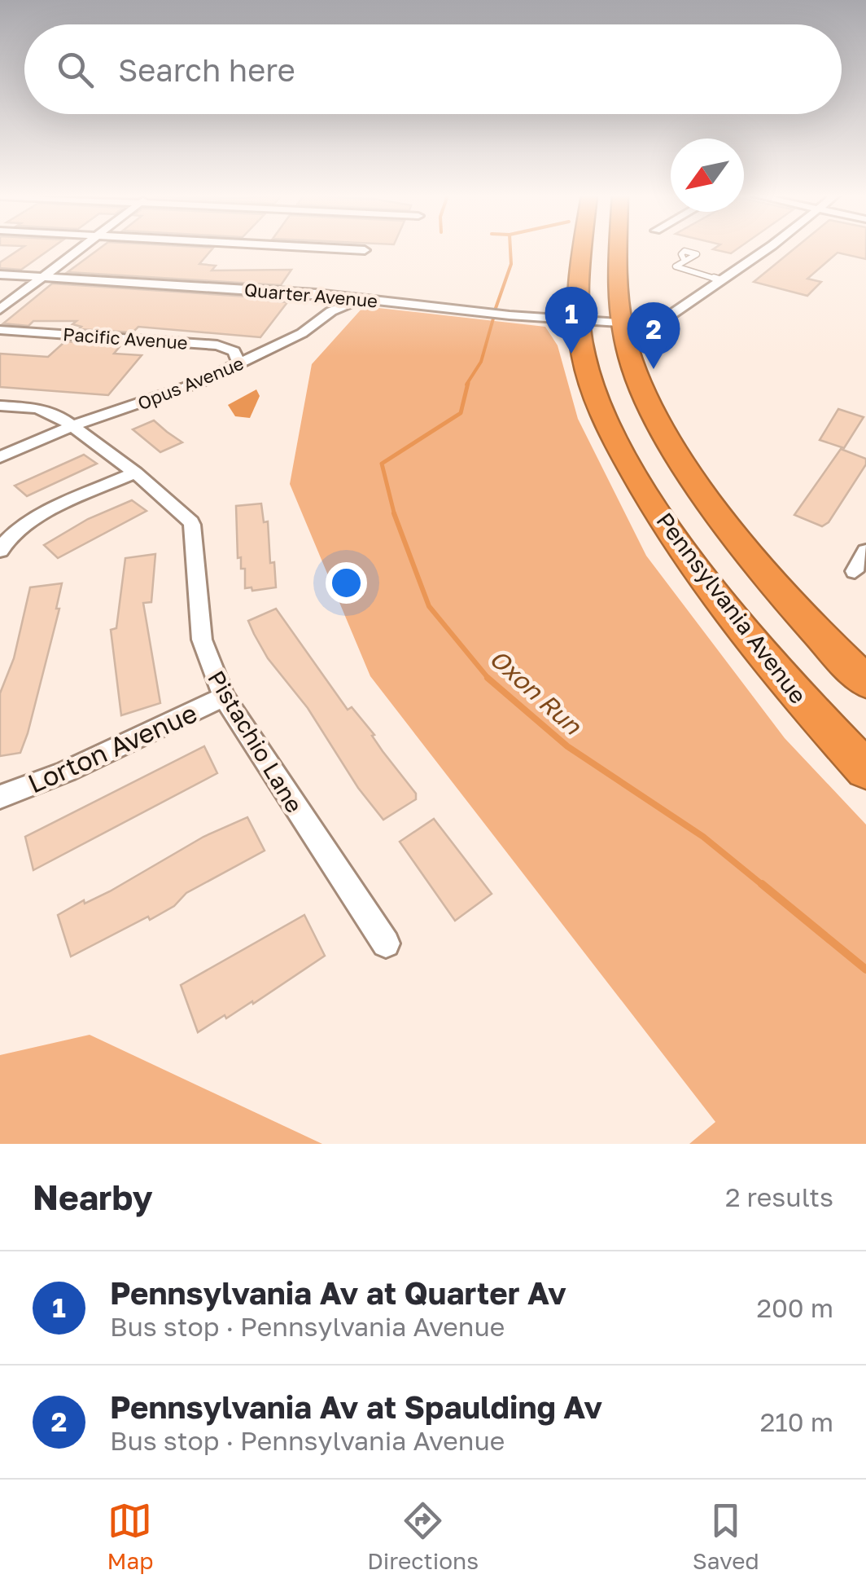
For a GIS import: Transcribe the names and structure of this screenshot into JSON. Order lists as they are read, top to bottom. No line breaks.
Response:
{"streets":{"highway":["Pennsylvania Avenue"],"street":["Quarter Avenue","Pacific Avenue","Opus Avenue","Pistachio Lane","Lorton Avenue"]},"crossings":[["Quarter Avenue","Opus Avenue"],["Quarter Avenue","Pennsylvania Avenue"],["Pacific Avenue","Opus Avenue"],["Opus Avenue","Pistachio Lane"],["Pistachio Lane","Lorton Avenue"]],"water":["Oxon Run"],"north":"bottom left","page":{"search":"Search here","pins":["1","2"],"heading":["Nearby","2 results"],"list":[{"mark":"1","name":"Pennsylvania Av at Quarter Av","note":"Bus stop · Pennsylvania Avenue","value":"200 m"},{"mark":"2","name":"Pennsylvania Av at Spaulding Av","note":"Bus stop · Pennsylvania Avenue","value":"210 m"}],"nav":["Map","Directions","Saved"]}}
